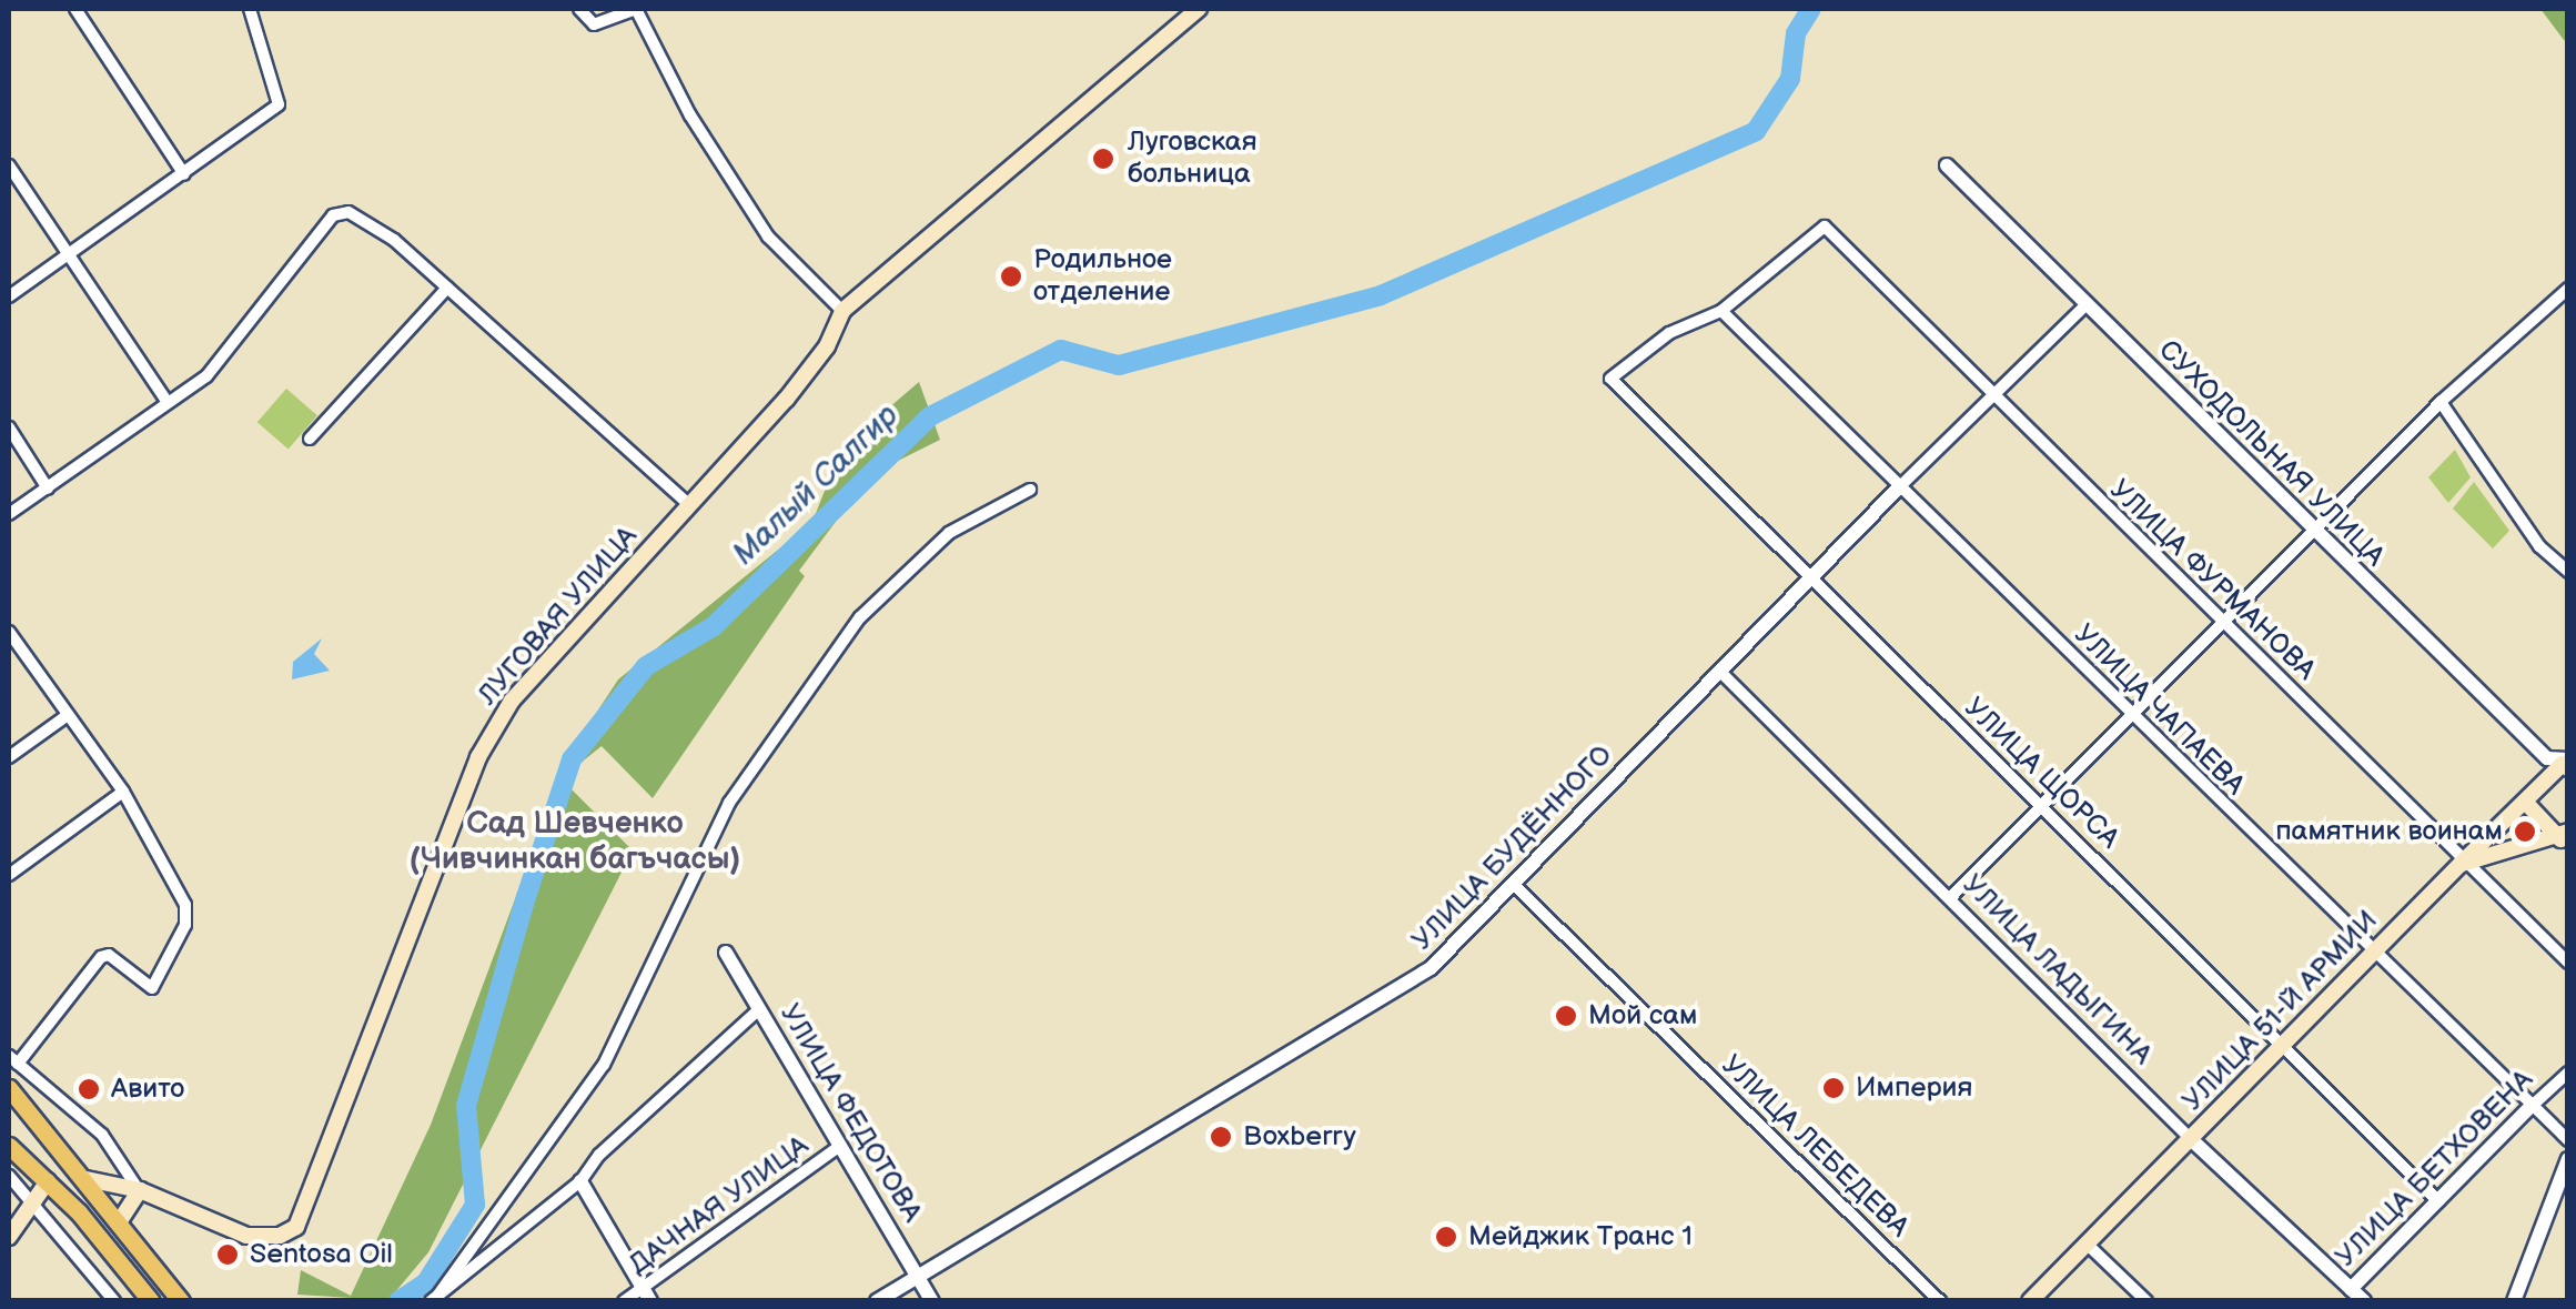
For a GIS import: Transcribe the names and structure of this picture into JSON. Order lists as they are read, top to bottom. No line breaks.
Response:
{"streets":{"main road":["ЛУГОВАЯ УЛИЦА","УЛИЦА 51-Й АРМИИ"],"street":["СУХОДОЛЬНАЯ УЛИЦА","УЛИЦА ФУРМАНОВА","УЛИЦА ЧАПАЕВА","УЛИЦА ЩОРСА","УЛИЦА БУДЁННОГО","УЛИЦА ЛАДЫГИНА","УЛИЦА ФЕДОТОВА","УЛИЦА ЛЕБЕДЕВА","УЛИЦА БЕТХОВЕНА","ДАЧНАЯ УЛИЦА"]},"crossings":[["СУХОДОЛЬНАЯ УЛИЦА","УЛИЦА БУДЁННОГО"],["СУХОДОЛЬНАЯ УЛИЦА","УЛИЦА 51-Й АРМИИ"],["УЛИЦА ФУРМАНОВА","УЛИЦА ЧАПАЕВА"],["УЛИЦА ФУРМАНОВА","УЛИЦА ЩОРСА"],["УЛИЦА ФУРМАНОВА","УЛИЦА БУДЁННОГО"],["УЛИЦА ФУРМАНОВА","УЛИЦА 51-Й АРМИИ"],["УЛИЦА ЧАПАЕВА","УЛИЦА ЩОРСА"],["УЛИЦА ЧАПАЕВА","УЛИЦА БУДЁННОГО"],["УЛИЦА ЧАПАЕВА","УЛИЦА 51-Й АРМИИ"],["УЛИЦА ЧАПАЕВА","УЛИЦА БЕТХОВЕНА"],["УЛИЦА ЩОРСА","УЛИЦА БУДЁННОГО"],["УЛИЦА ЩОРСА","УЛИЦА 51-Й АРМИИ"],["УЛИЦА ЩОРСА","УЛИЦА БЕТХОВЕНА"],["УЛИЦА БУДЁННОГО","УЛИЦА ЛАДЫГИНА"],["УЛИЦА БУДЁННОГО","УЛИЦА ФЕДОТОВА"],["УЛИЦА БУДЁННОГО","УЛИЦА ЛЕБЕДЕВА"],["УЛИЦА ЛАДЫГИНА","УЛИЦА 51-Й АРМИИ"],["УЛИЦА ЛАДЫГИНА","УЛИЦА БЕТХОВЕНА"],["УЛИЦА ФЕДОТОВА","ДАЧНАЯ УЛИЦА"]],"districts":["Сад Шевченко (Чивчинкан багъчасы)"],"water":["Малый Салгир"],"places":["Луговская больница","Родильное отделение","памятник воинам","Мой сам","Империя","Авито","Boxberry","Мейджик Транс 1","Sentosa Oil"]}
